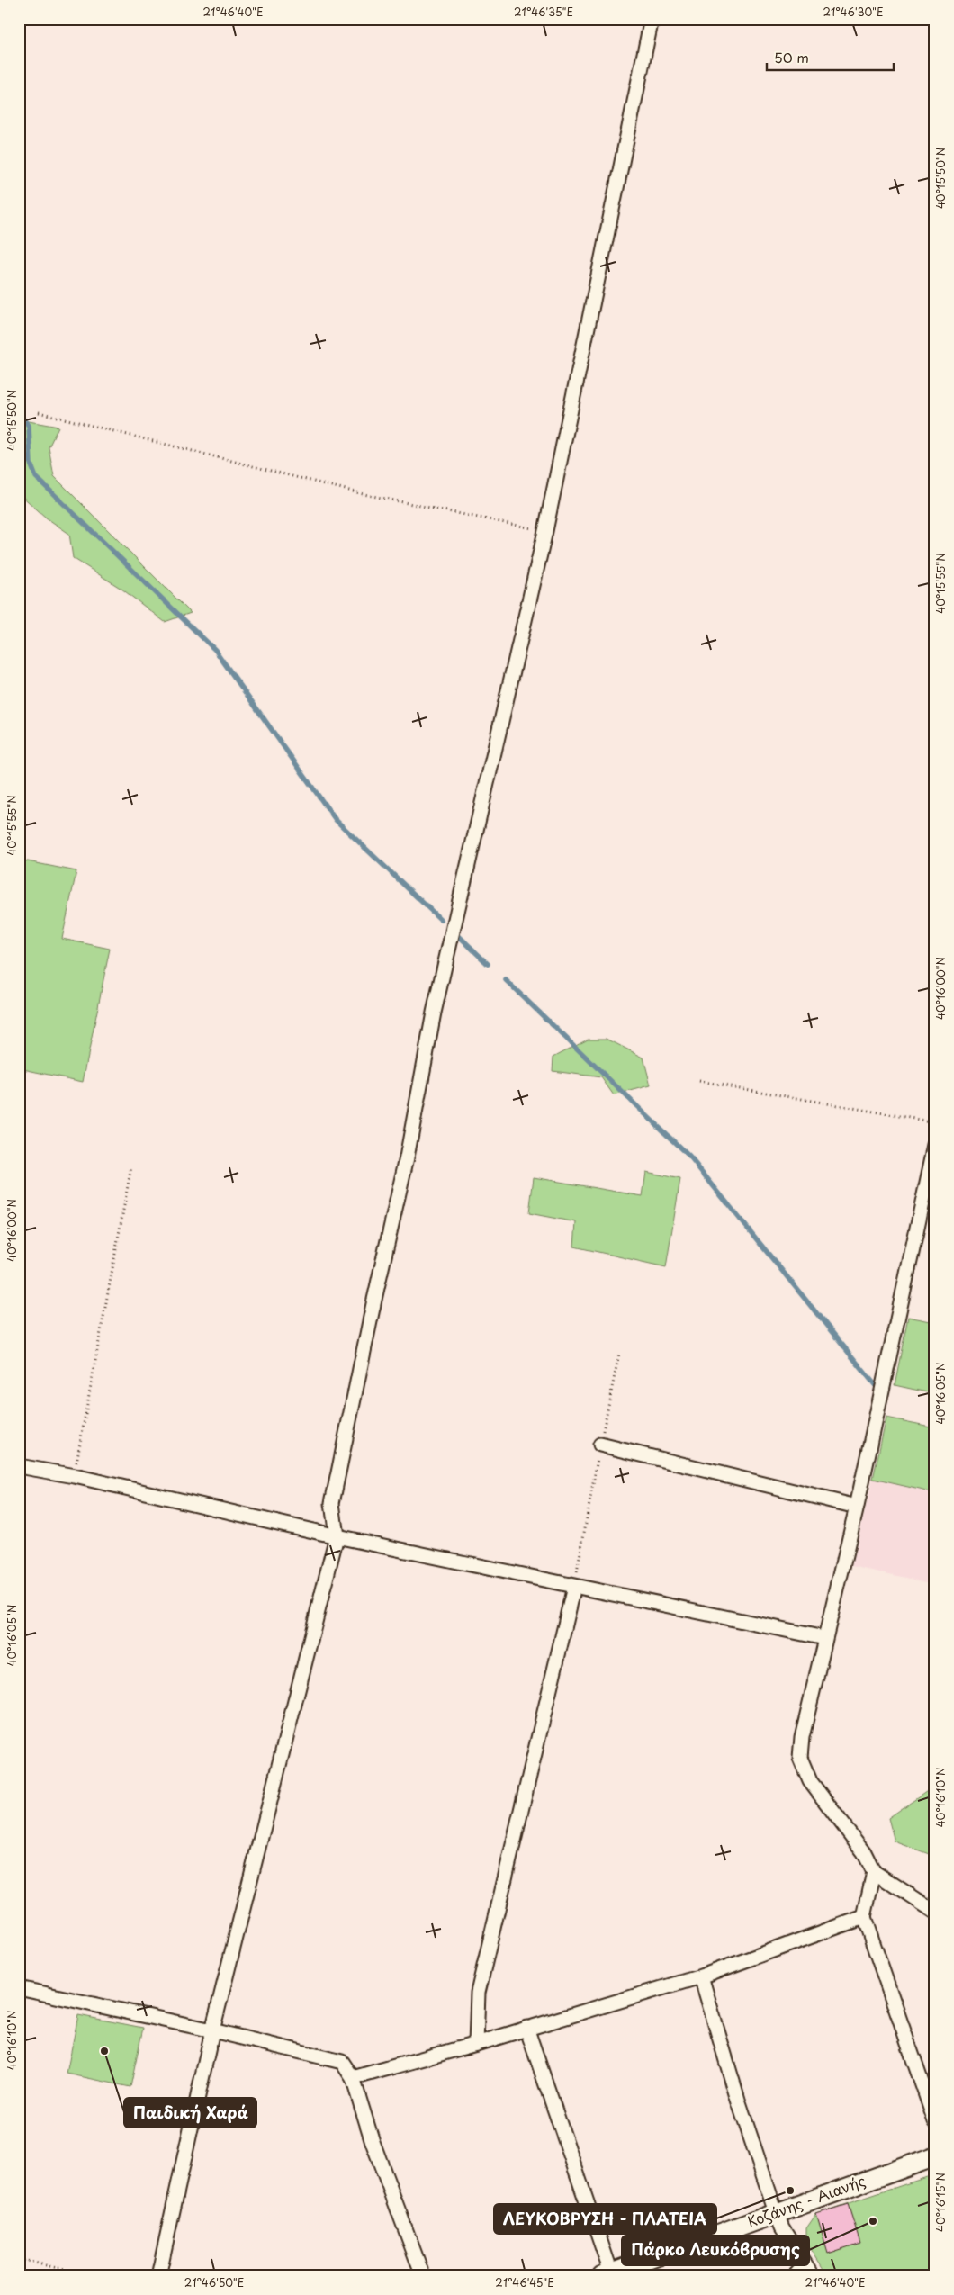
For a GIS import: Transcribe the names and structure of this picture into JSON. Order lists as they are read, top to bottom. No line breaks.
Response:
{"streets":{"main road":["Κοζάνης - Αιανής"]},"places":["Παιδική Χαρά","ΛΕΥΚΟΒΡΥΣΗ - ΠΛΑΤΕΙΑ","Πάρκο Λευκόβρυσης"],"scale_bar":"50 m","coordinates":["21°46'40\"E","21°46'35\"E","21°46'30\"E","40°15'50\"N","40°15'55\"N","40°16'00\"N","40°16'05\"N","40°16'10\"N","40°16'15\"N","21°46'50\"E","21°46'45\"E"]}
